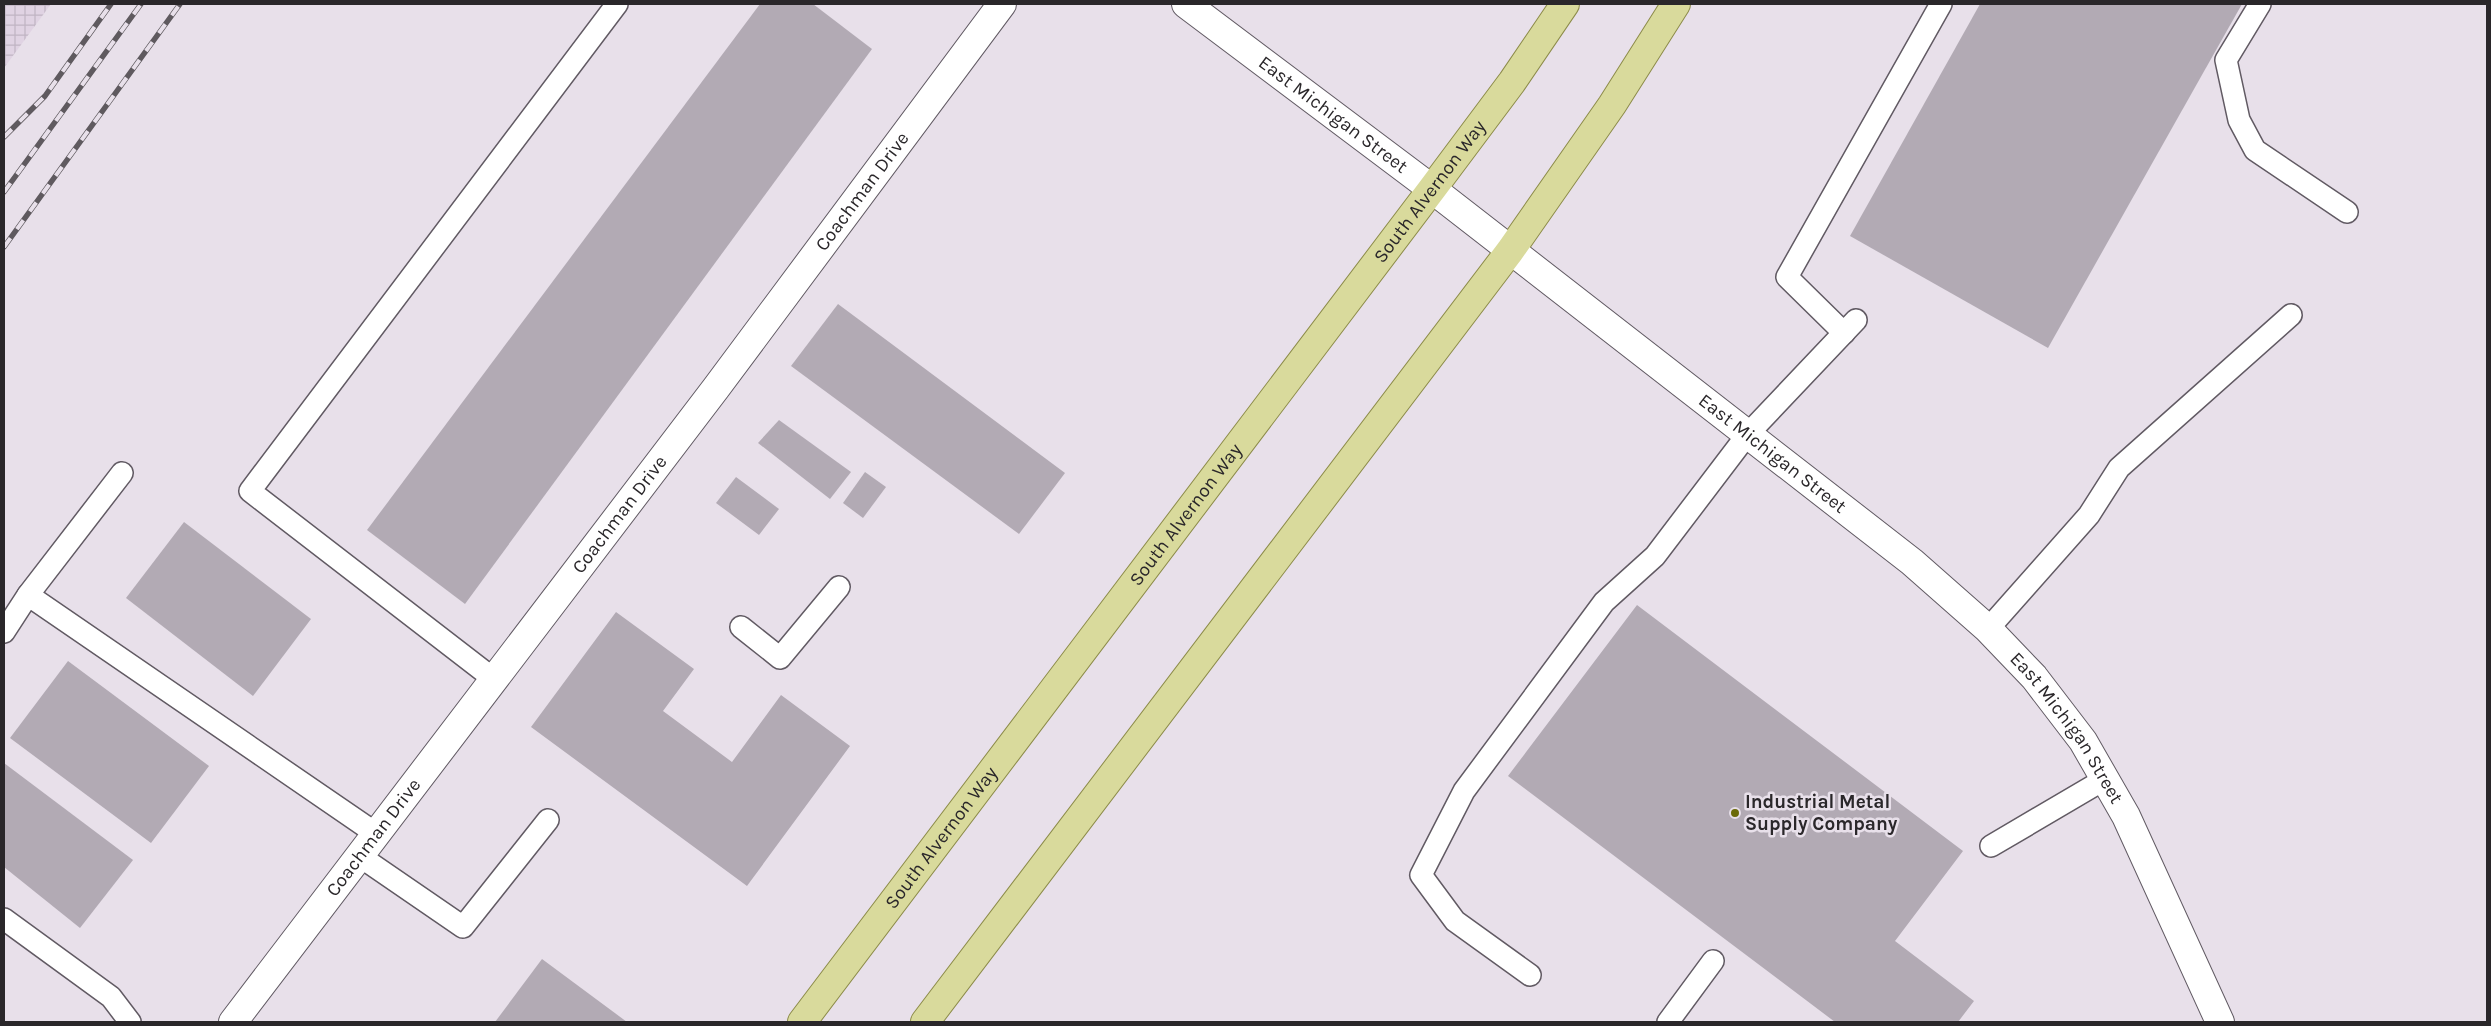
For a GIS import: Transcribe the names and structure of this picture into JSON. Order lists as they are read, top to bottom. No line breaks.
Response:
{"streets":{"main road":["South Alvernon Way"],"street":["East Michigan Street","Coachman Drive"]},"crossings":[["East Michigan Street","South Alvernon Way"]],"places":["Industrial Metal Supply Company"]}
